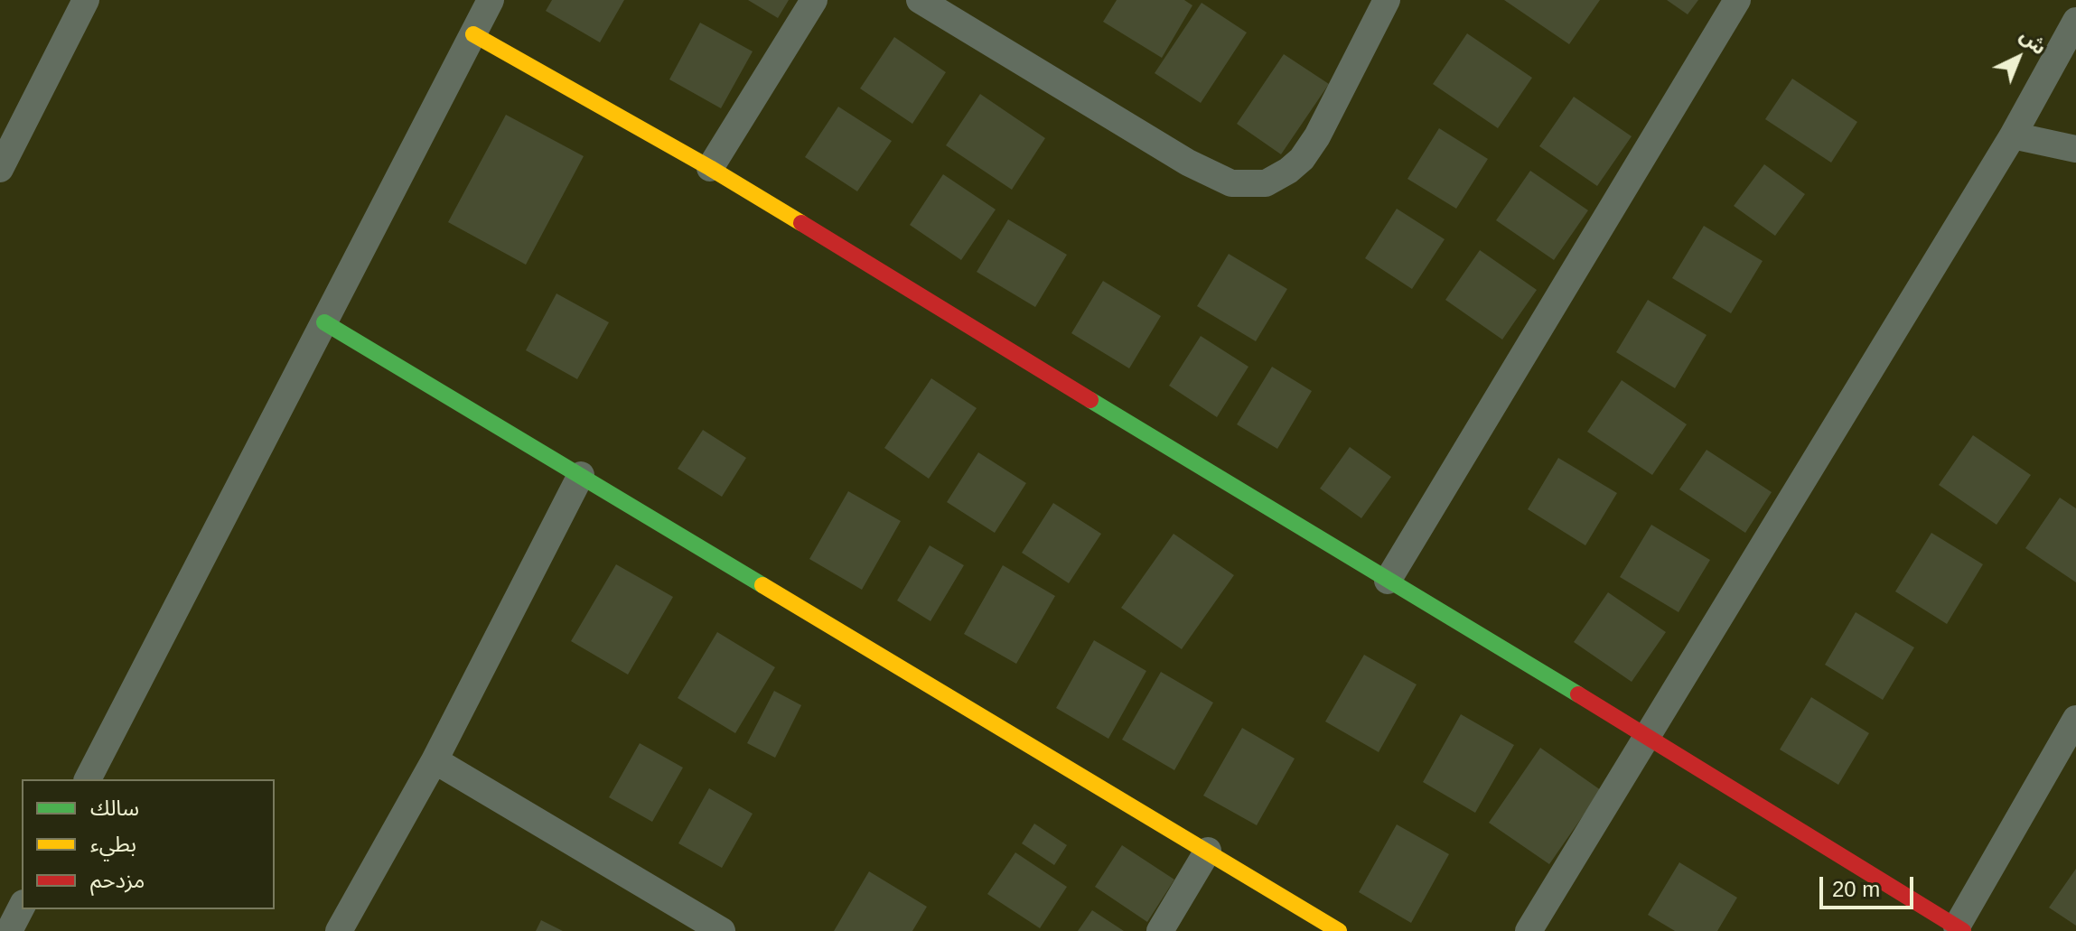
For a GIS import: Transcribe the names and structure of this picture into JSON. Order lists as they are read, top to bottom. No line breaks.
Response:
{"legend":["سالك","بطيء","مزدحم"],"scale_bar":"20 m","north":"top right"}
